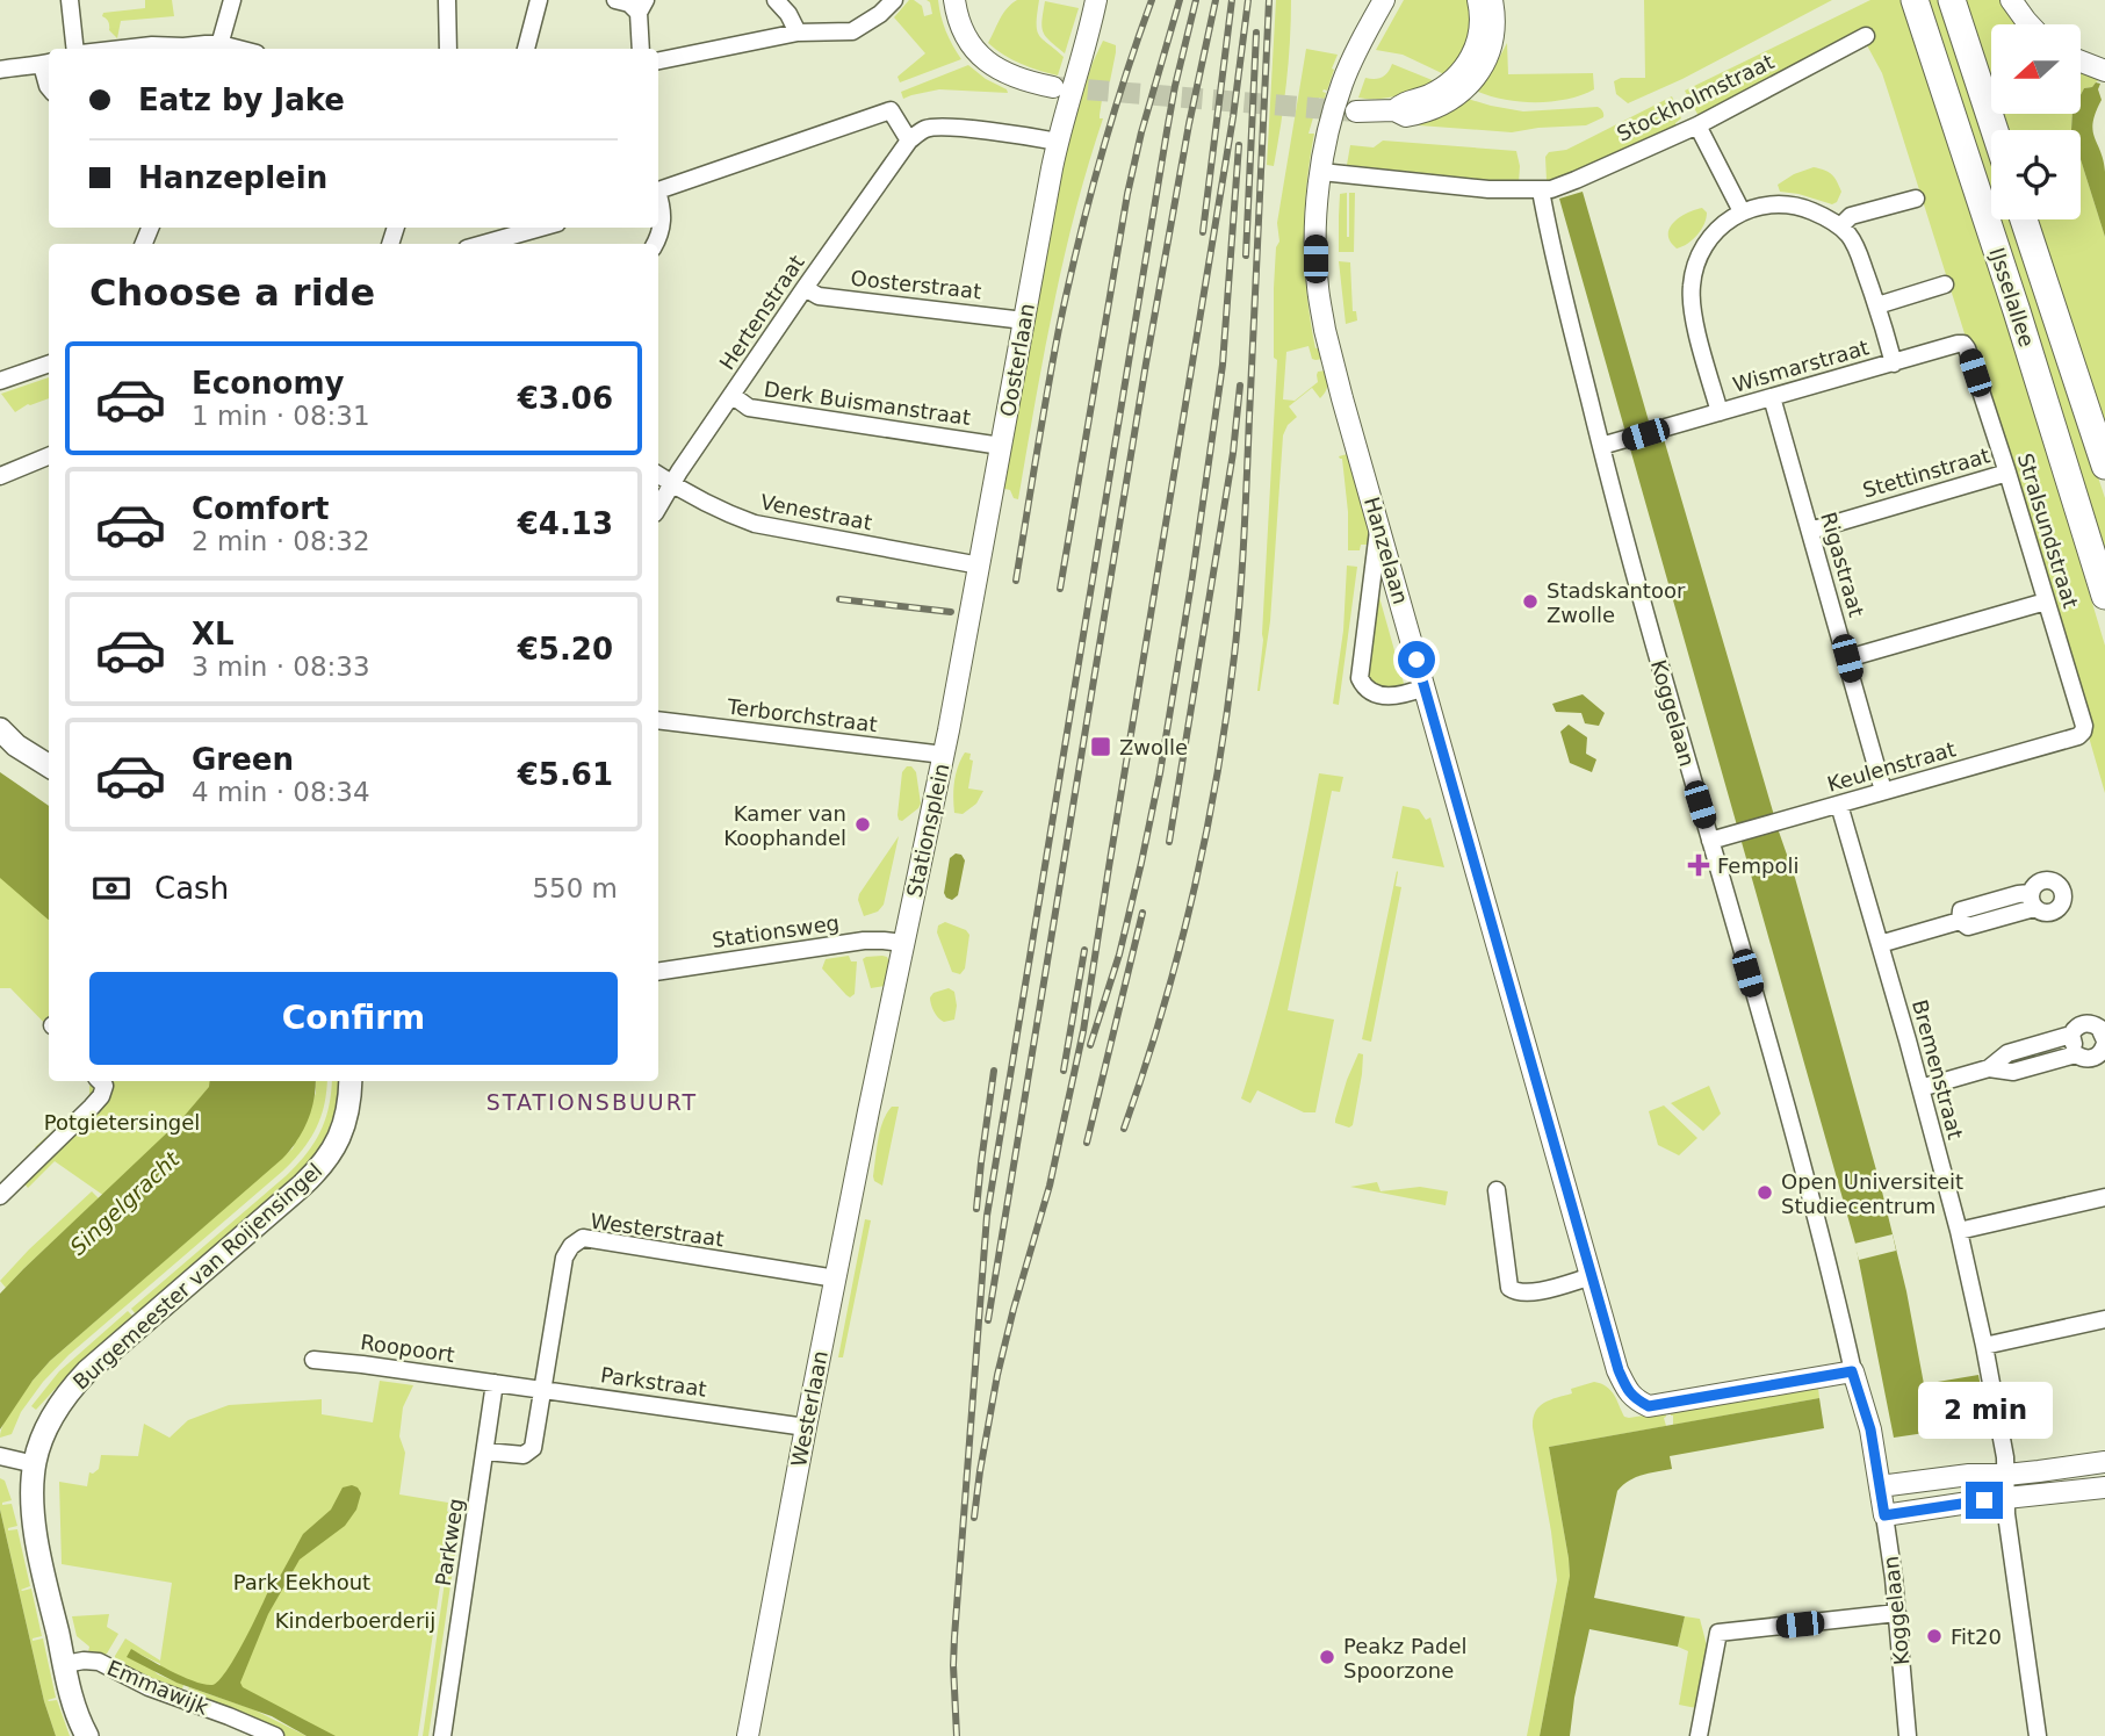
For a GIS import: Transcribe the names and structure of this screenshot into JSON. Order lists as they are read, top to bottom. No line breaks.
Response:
{"streets":{"main road":["IJsselallee","Burgemeester van Roijensingel"],"street":["Stockholmstraat","Oosterstraat","Hertenstraat","Oosterlaan","Wismarstraat","Derk Buismanstraat","Stettinstraat","Venestraat","Stralsundstraat","Hanzelaan","Rigastraat","Koggelaan","Terborchstraat","Keulenstraat","Stationsplein","Stationsweg","Bremenstraat","Westerstraat","Roopoort","Parkstraat","Westerlaan","Parkweg","Emmawijk"]},"crossings":[["Stockholmstraat","Koggelaan"],["Oosterstraat","Hertenstraat"],["Oosterstraat","Oosterlaan"],["Hertenstraat","Derk Buismanstraat"],["Hertenstraat","Venestraat"],["Oosterlaan","Derk Buismanstraat"],["Oosterlaan","Venestraat"],["Oosterlaan","Stationsplein"],["Wismarstraat","Stralsundstraat"],["Wismarstraat","Rigastraat"],["Wismarstraat","Koggelaan"],["Stettinstraat","Stralsundstraat"],["Stettinstraat","Rigastraat"],["Venestraat","Stationsplein"],["Stralsundstraat","Keulenstraat"],["Hanzelaan","Koggelaan"],["Rigastraat","Keulenstraat"],["Koggelaan","Keulenstraat"],["Terborchstraat","Stationsplein"],["Keulenstraat","Bremenstraat"],["Stationsplein","Stationsweg"],["Stationsplein","Westerlaan"],["Westerstraat","Parkstraat"],["Westerstraat","Westerlaan"],["Burgemeester van Roijensingel","Emmawijk"],["Roopoort","Parkstraat"],["Roopoort","Parkweg"],["Parkstraat","Westerlaan"],["Parkstraat","Parkweg"]],"districts":["STATIONSBUURT"],"water":["Singelgracht"],"parks":["Potgietersingel","Park Eekhout","Kinderboerderij"],"places":{"other":["Stadskantoor Zwolle","Kamer van Koophandel","Open Universiteit Studiecentrum","Fit20","Peakz Padel Spoorzone"],"transit":["Zwolle"],"health":["Fempoli"]},"north":"left","page":{"banner":["Eatz by Jake","Hanzeplein"],"heading":"Choose a ride","list":[{"name":"Economy","note":"1 min · 08:31","value":"€3.06"},{"name":"Comfort","note":"2 min · 08:32","value":"€4.13"},{"name":"XL","note":"3 min · 08:33","value":"€5.20"},{"name":"Green","note":"4 min · 08:34","value":"€5.61"}],"pay":["Cash","550 m"],"buttons":"Confirm","bubble":"2 min"}}
